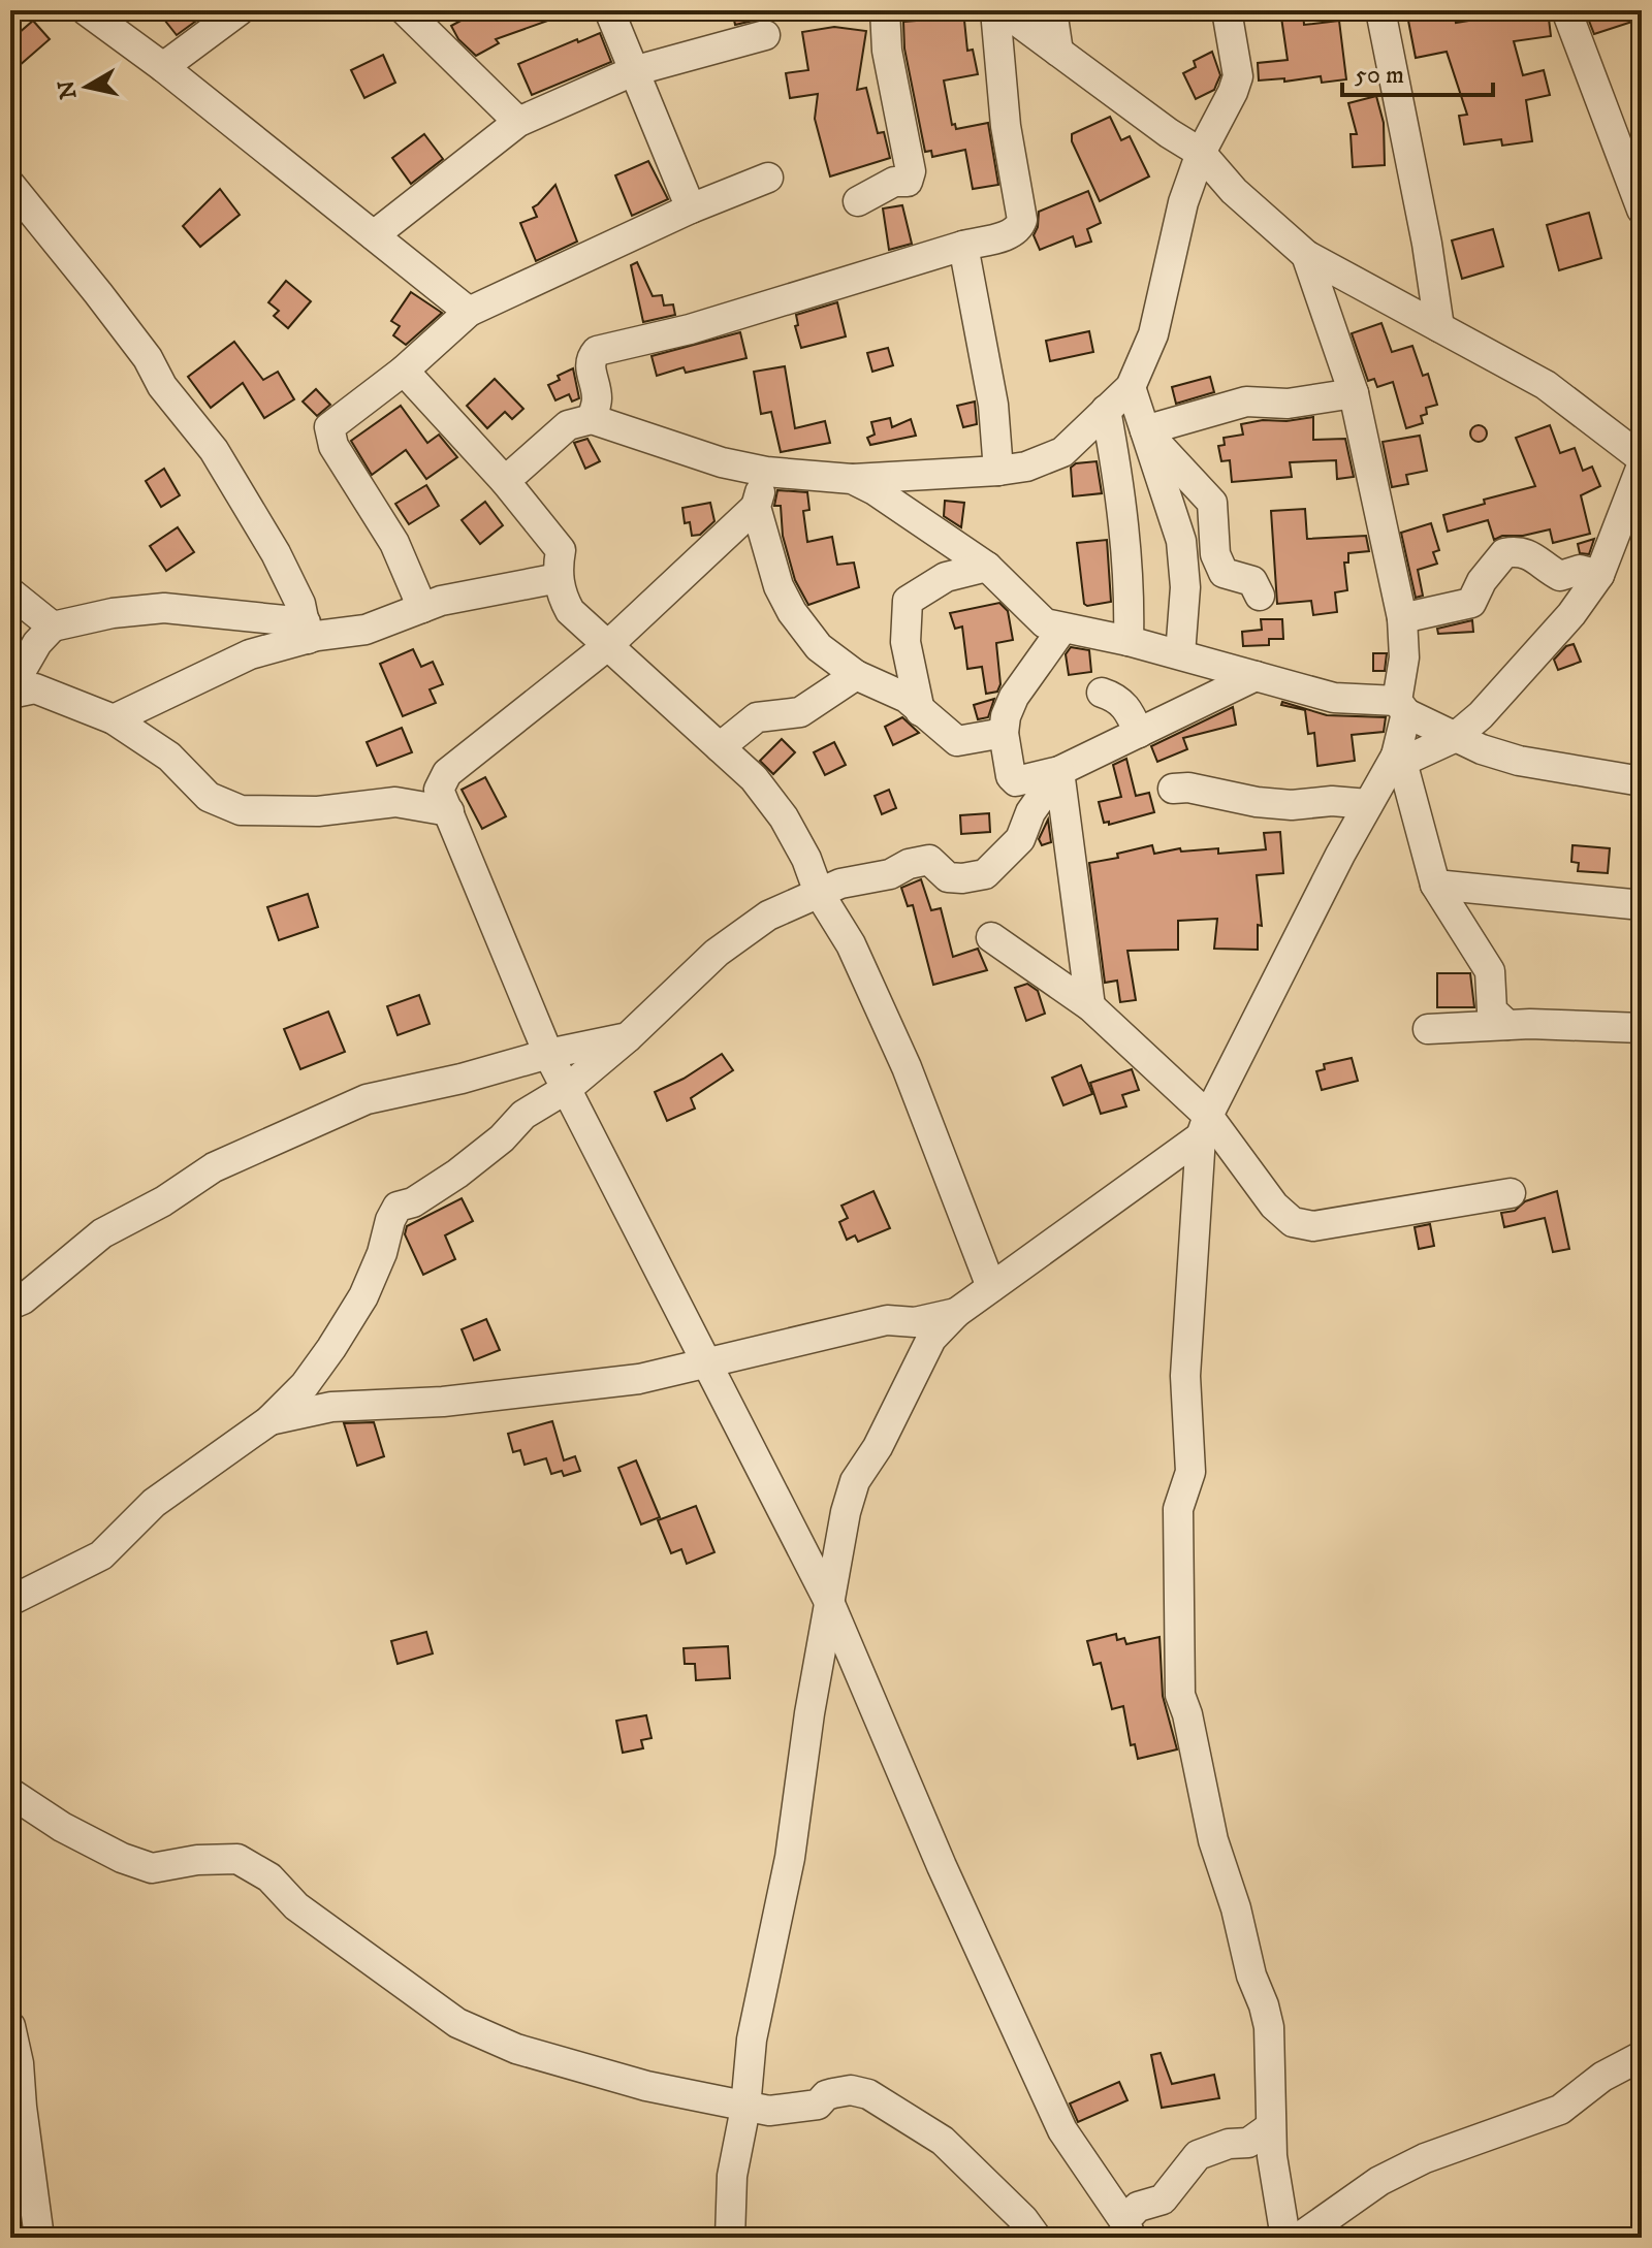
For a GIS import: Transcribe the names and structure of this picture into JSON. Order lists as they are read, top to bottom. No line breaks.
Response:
{"scale_bar":"50 m","north":"left"}
